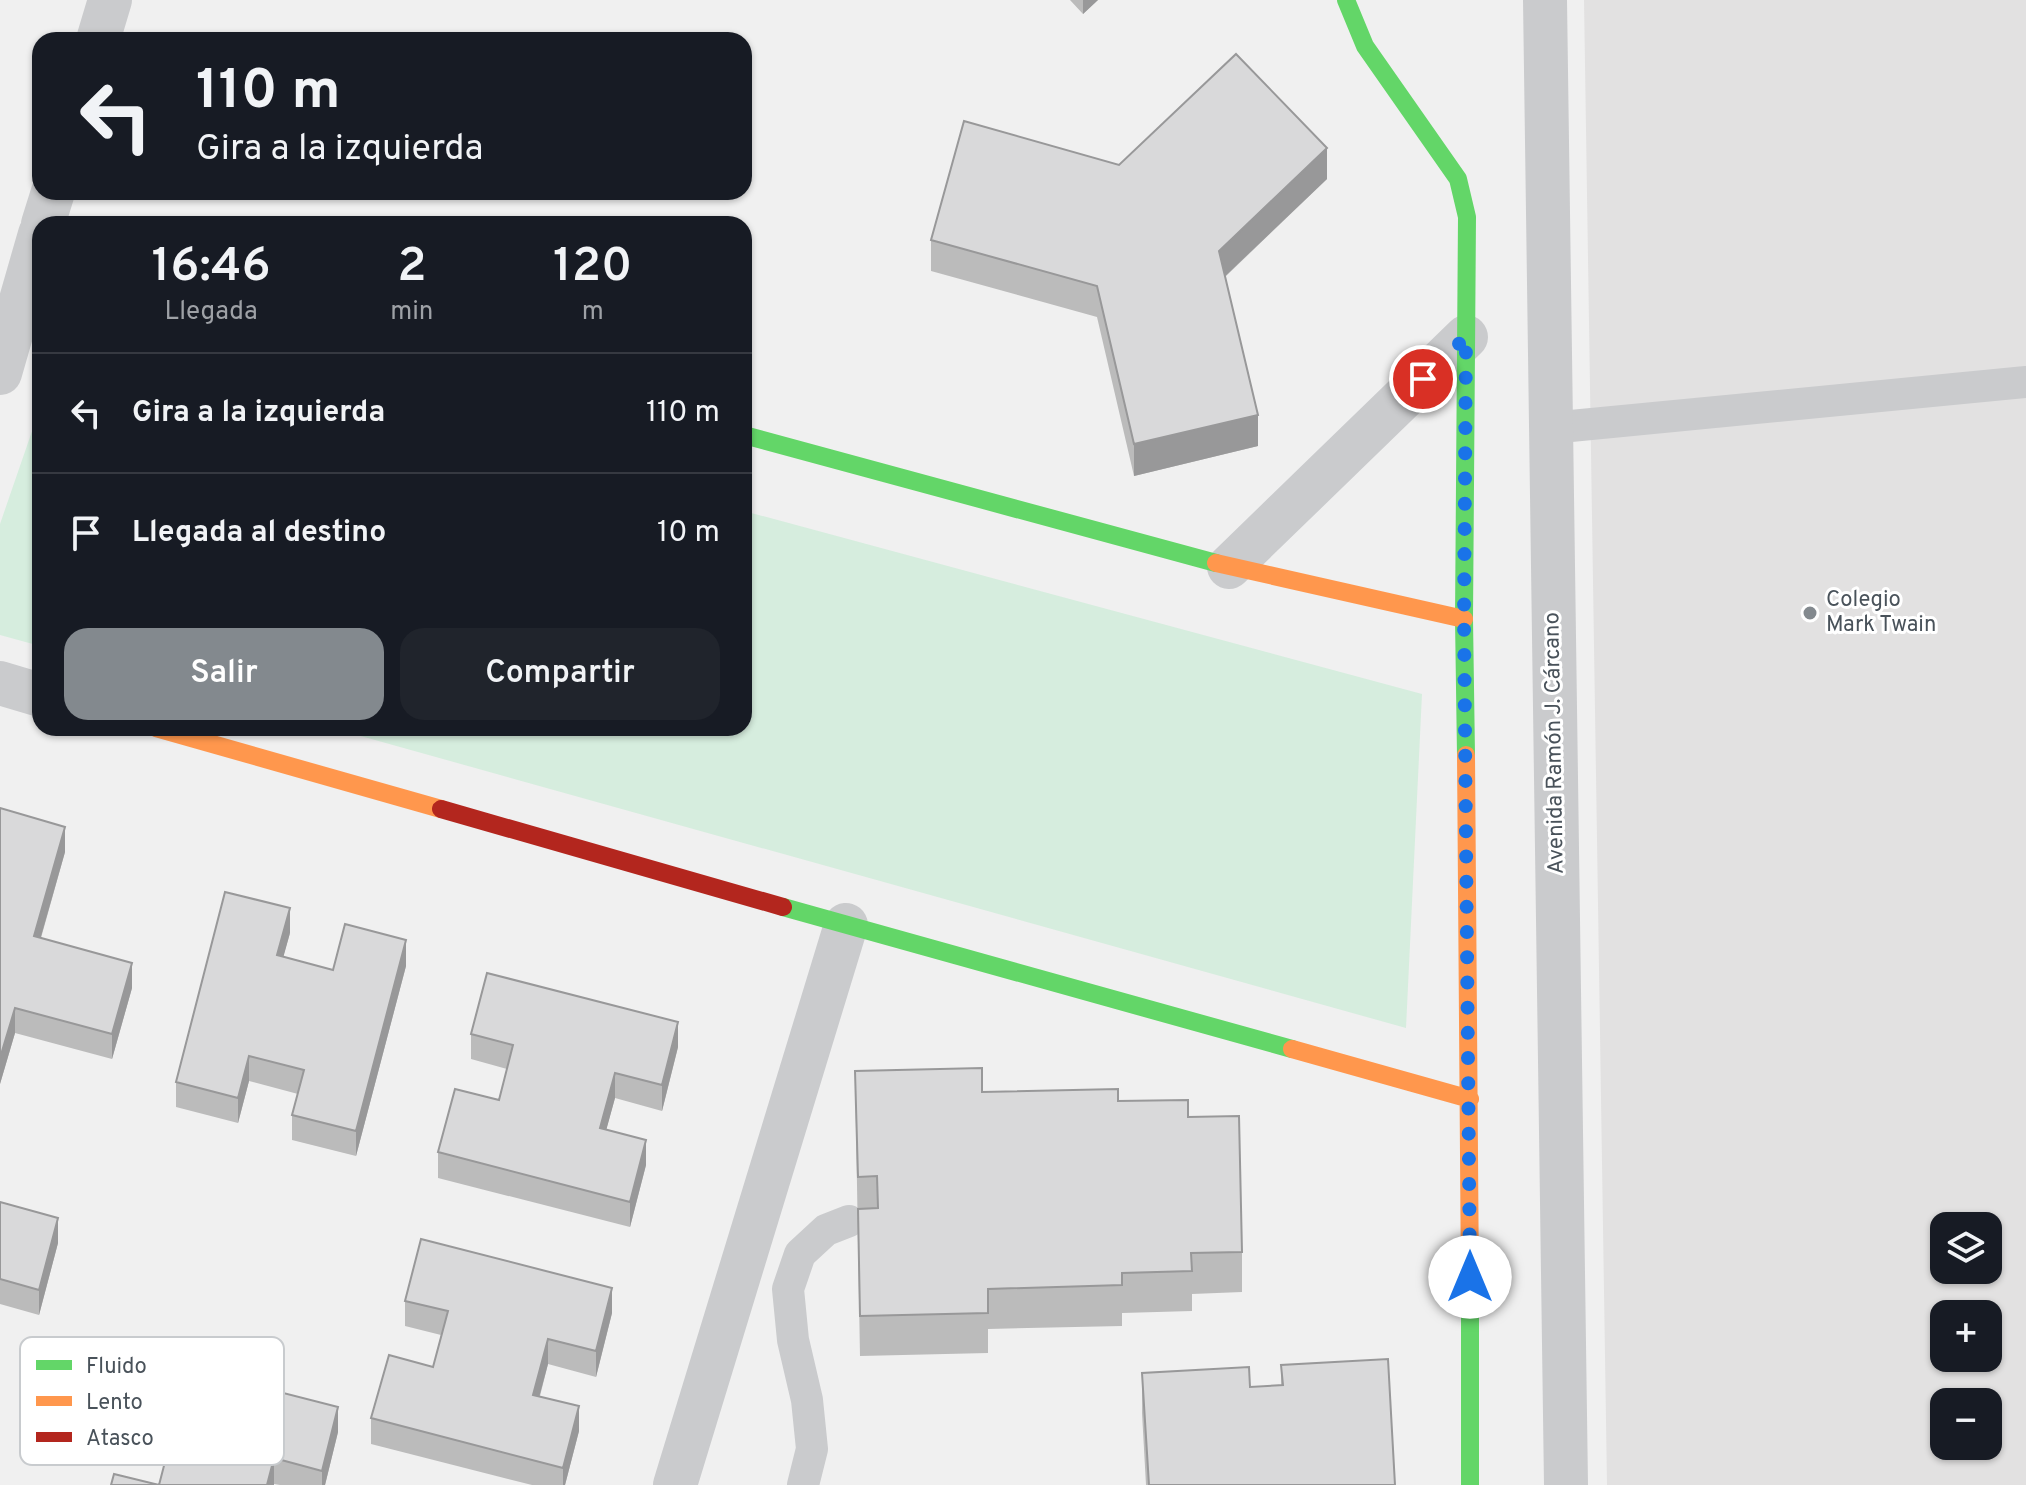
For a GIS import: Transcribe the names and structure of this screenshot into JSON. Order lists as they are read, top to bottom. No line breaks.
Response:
{"streets":{"street":["Avenida Ramón J. Cárcano"]},"places":["Colegio Mark Twain"],"legend":["Fluido","Lento","Atasco"],"page":{"turn":["110 m","Gira a la izquierda"],"eta":["16:46","Llegada","2","min","120","m"],"list":[{"name":"Gira a la izquierda","value":"110 m"},{"name":"Llegada al destino","value":"10 m"}],"buttons":["Salir","Compartir"],"map_buttons":["+","−"]}}
